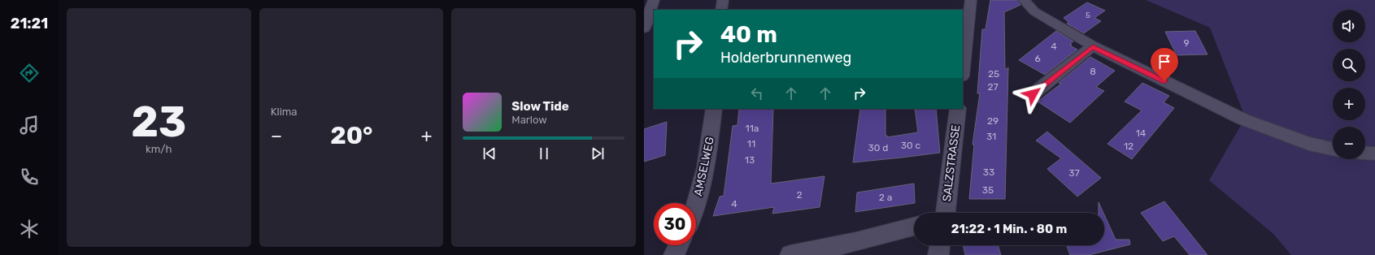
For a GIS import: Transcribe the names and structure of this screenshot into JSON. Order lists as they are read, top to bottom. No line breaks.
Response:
{"streets":{"street":["SALZSTRASSE","AMSELWEG"]},"house_numbers":["5","9","4","6","8","25","27","29","11a","14","31","11","30 c","12","30 d","13","33","37","35","2","2 a","4"],"page":{"tabs":"21:21","tile":[["23","km/h"],"Klima"],"map_buttons":["+","−"],"turn":["40 m","Holderbrunnenweg"],"song":["Slow Tide","Marlow"],"heat":["−","20°","+"],"limit":"30","trip":"21:22 · 1 Min. · 80 m"}}
